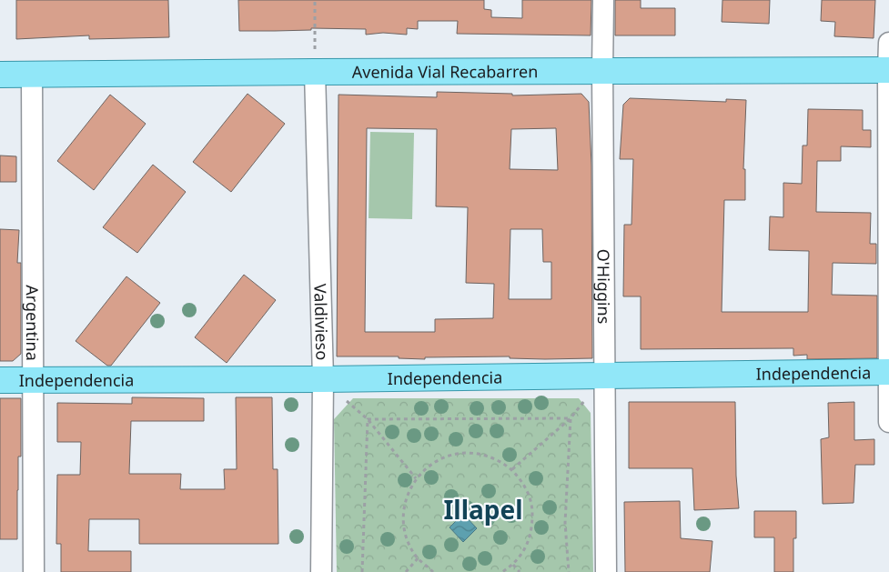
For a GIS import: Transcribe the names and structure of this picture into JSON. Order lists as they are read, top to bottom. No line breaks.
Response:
{"streets":{"main road":["Avenida Vial Recabarren","Independencia"],"street":["O'Higgins","Valdivieso","Argentina"]},"crossings":[["Avenida Vial Recabarren","O'Higgins"],["Avenida Vial Recabarren","Valdivieso"],["Avenida Vial Recabarren","Argentina"],["O'Higgins","Independencia"],["Valdivieso","Independencia"],["Argentina","Independencia"]],"districts":["Illapel"]}
